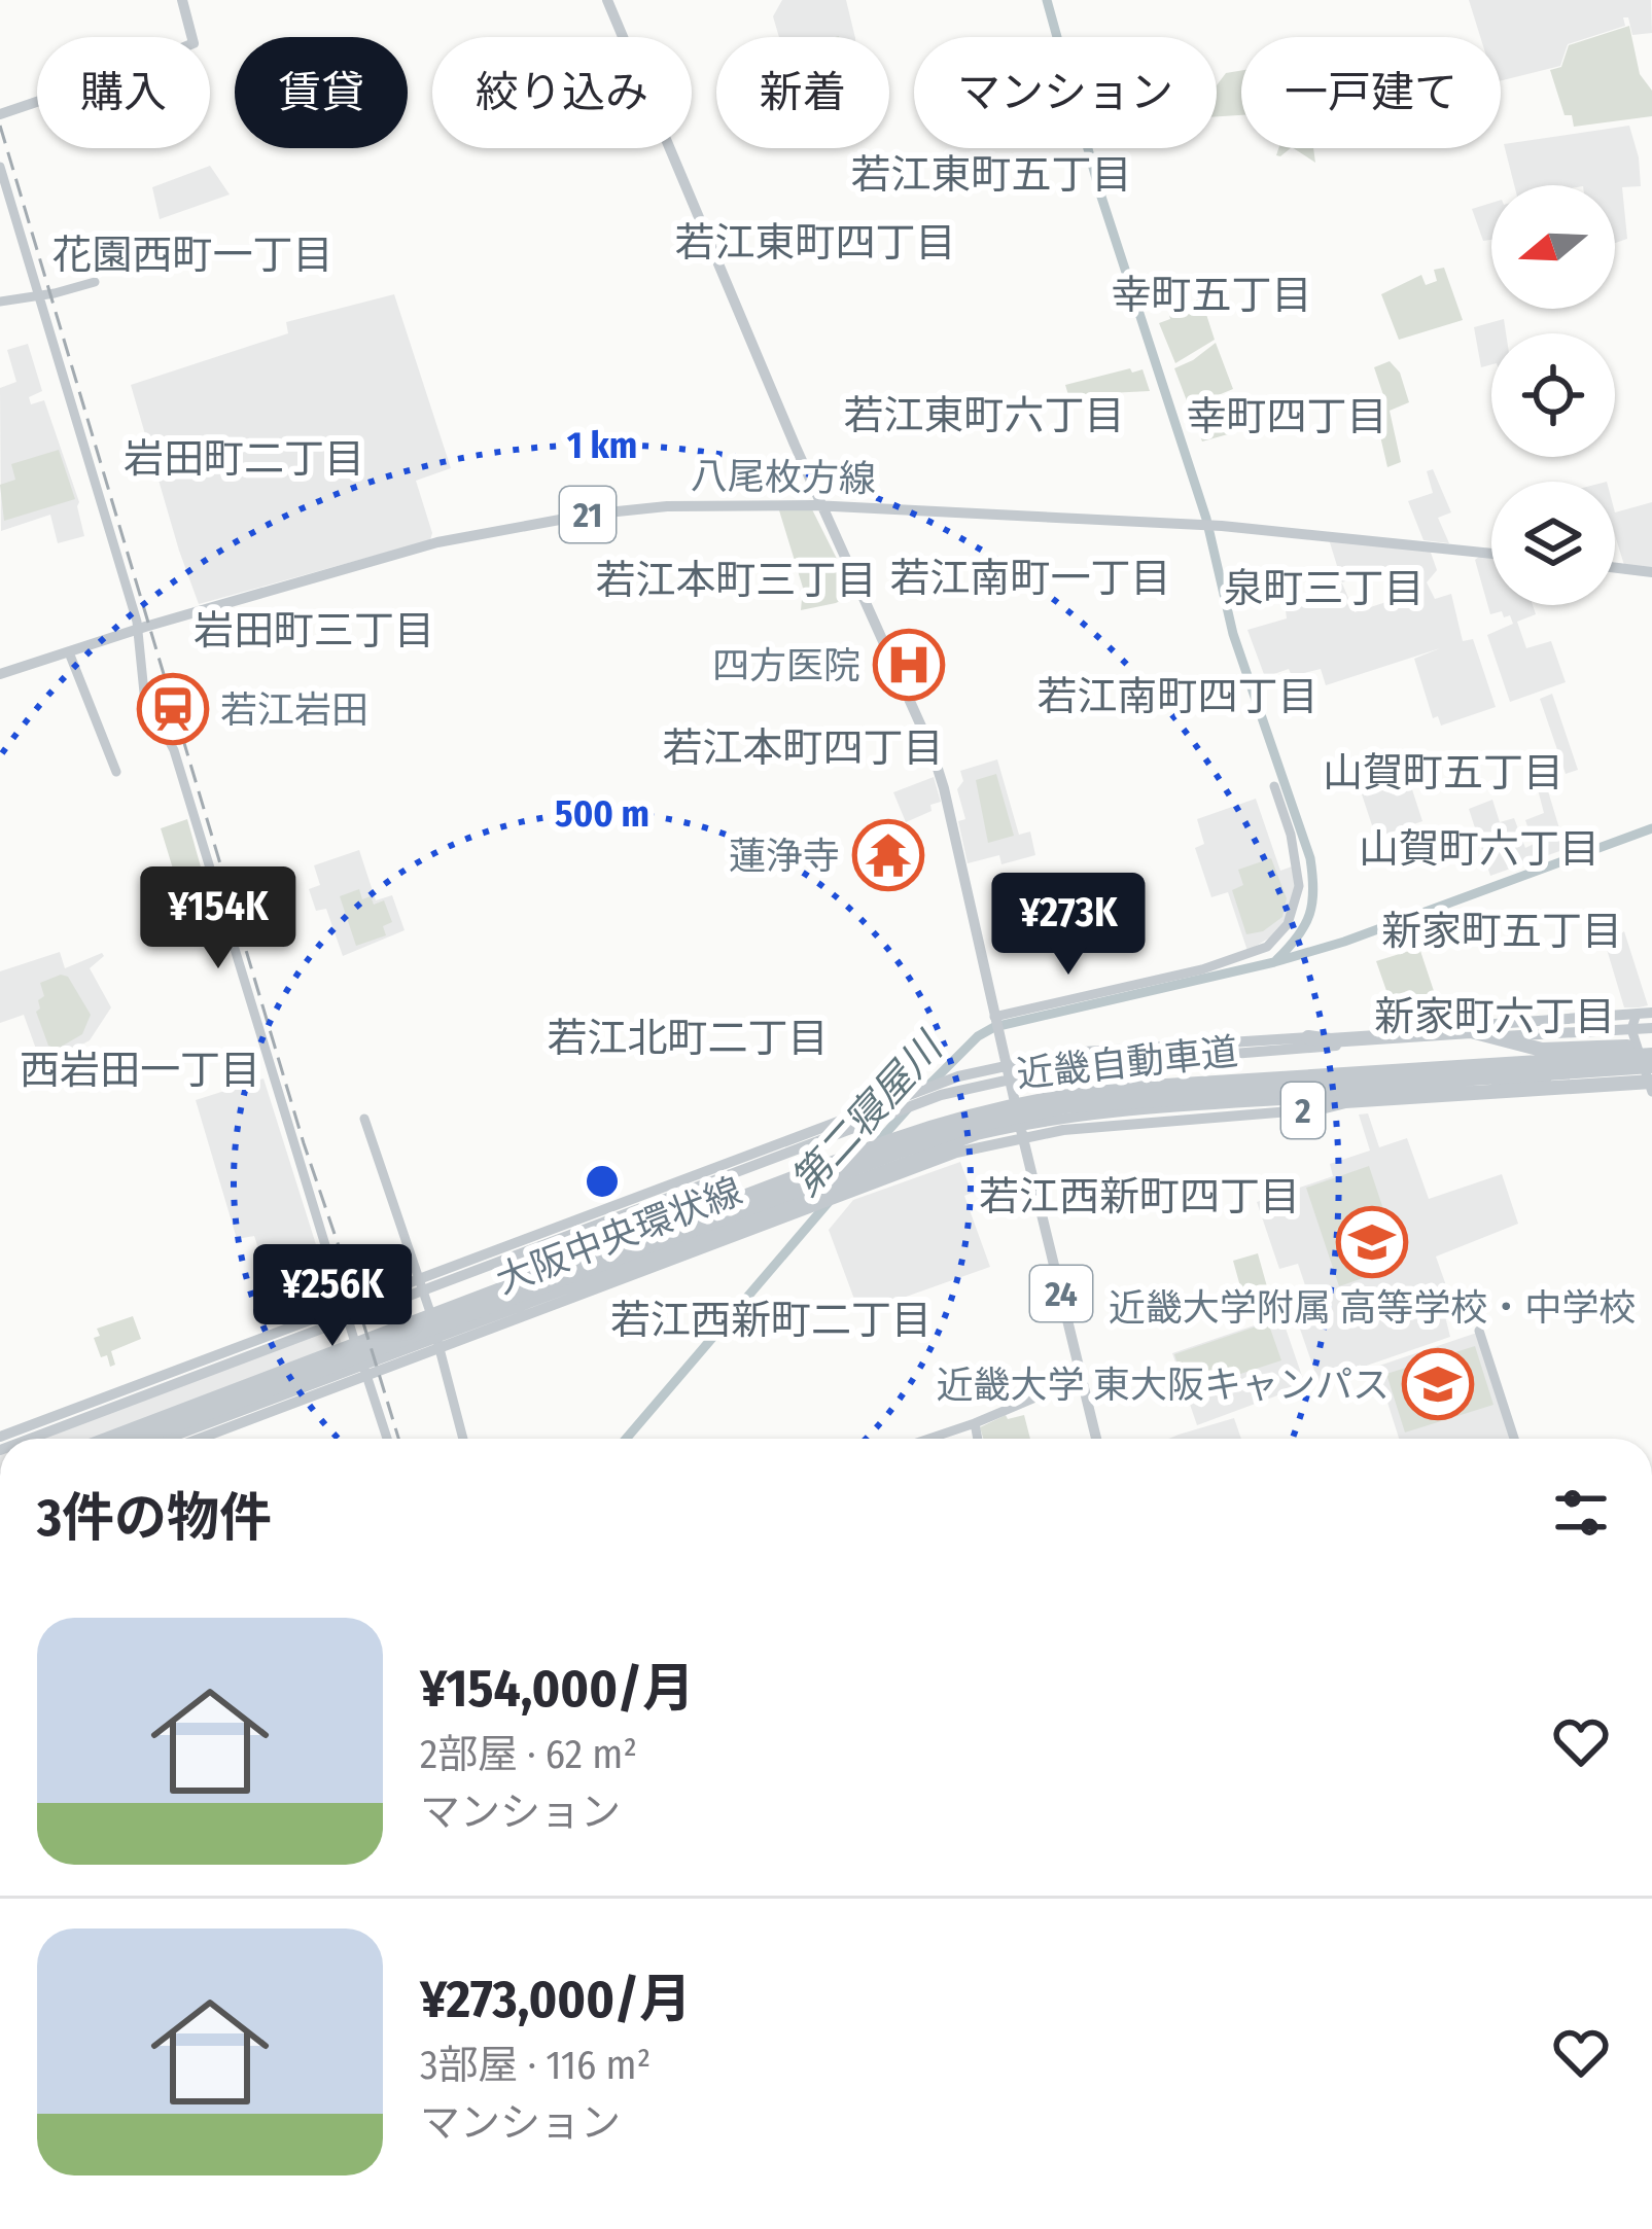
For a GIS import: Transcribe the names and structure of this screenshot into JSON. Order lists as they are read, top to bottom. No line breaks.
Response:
{"streets":{"highway":["近畿自動車道"],"main road":["八尾枚方線","21","2","大阪中央環状線","24"]},"crossings":[["八尾枚方線","24"],["近畿自動車道","2"],["近畿自動車道","大阪中央環状線"],["2","大阪中央環状線"],["2","24"]],"districts":["若江東町五丁目","若江東町四丁目","花園西町一丁目","幸町五丁目","若江東町六丁目","幸町四丁目","岩田町二丁目","若江南町一丁目","若江本町三丁目","泉町三丁目","岩田町三丁目","若江南町四丁目","若江本町四丁目","山賀町五丁目","山賀町六丁目","新家町五丁目","新家町六丁目","若江北町二丁目","西岩田一丁目","若江西新町四丁目","若江西新町二丁目"],"water":["第二寝屋川"],"places":{"hospital":["四方医院"],"station":["若江岩田"],"temple":["蓮浄寺"],"school or university":["近畿大学附属 高等学校・中学校","近畿大学 東大阪キャンパス"]},"north":"left","page":{"chip":["購入","賃貸","絞り込み","新着","マンション","一戸建て"],"price":["¥154K","¥273K","¥256K"],"heading":"3件の物件","list":[{"name":"¥154,000/月","note":"2部屋 · 62 m² · マンション"},{"name":"¥273,000/月","note":"3部屋 · 116 m² · マンション"}]},"rings":["1 km","500 m"]}
